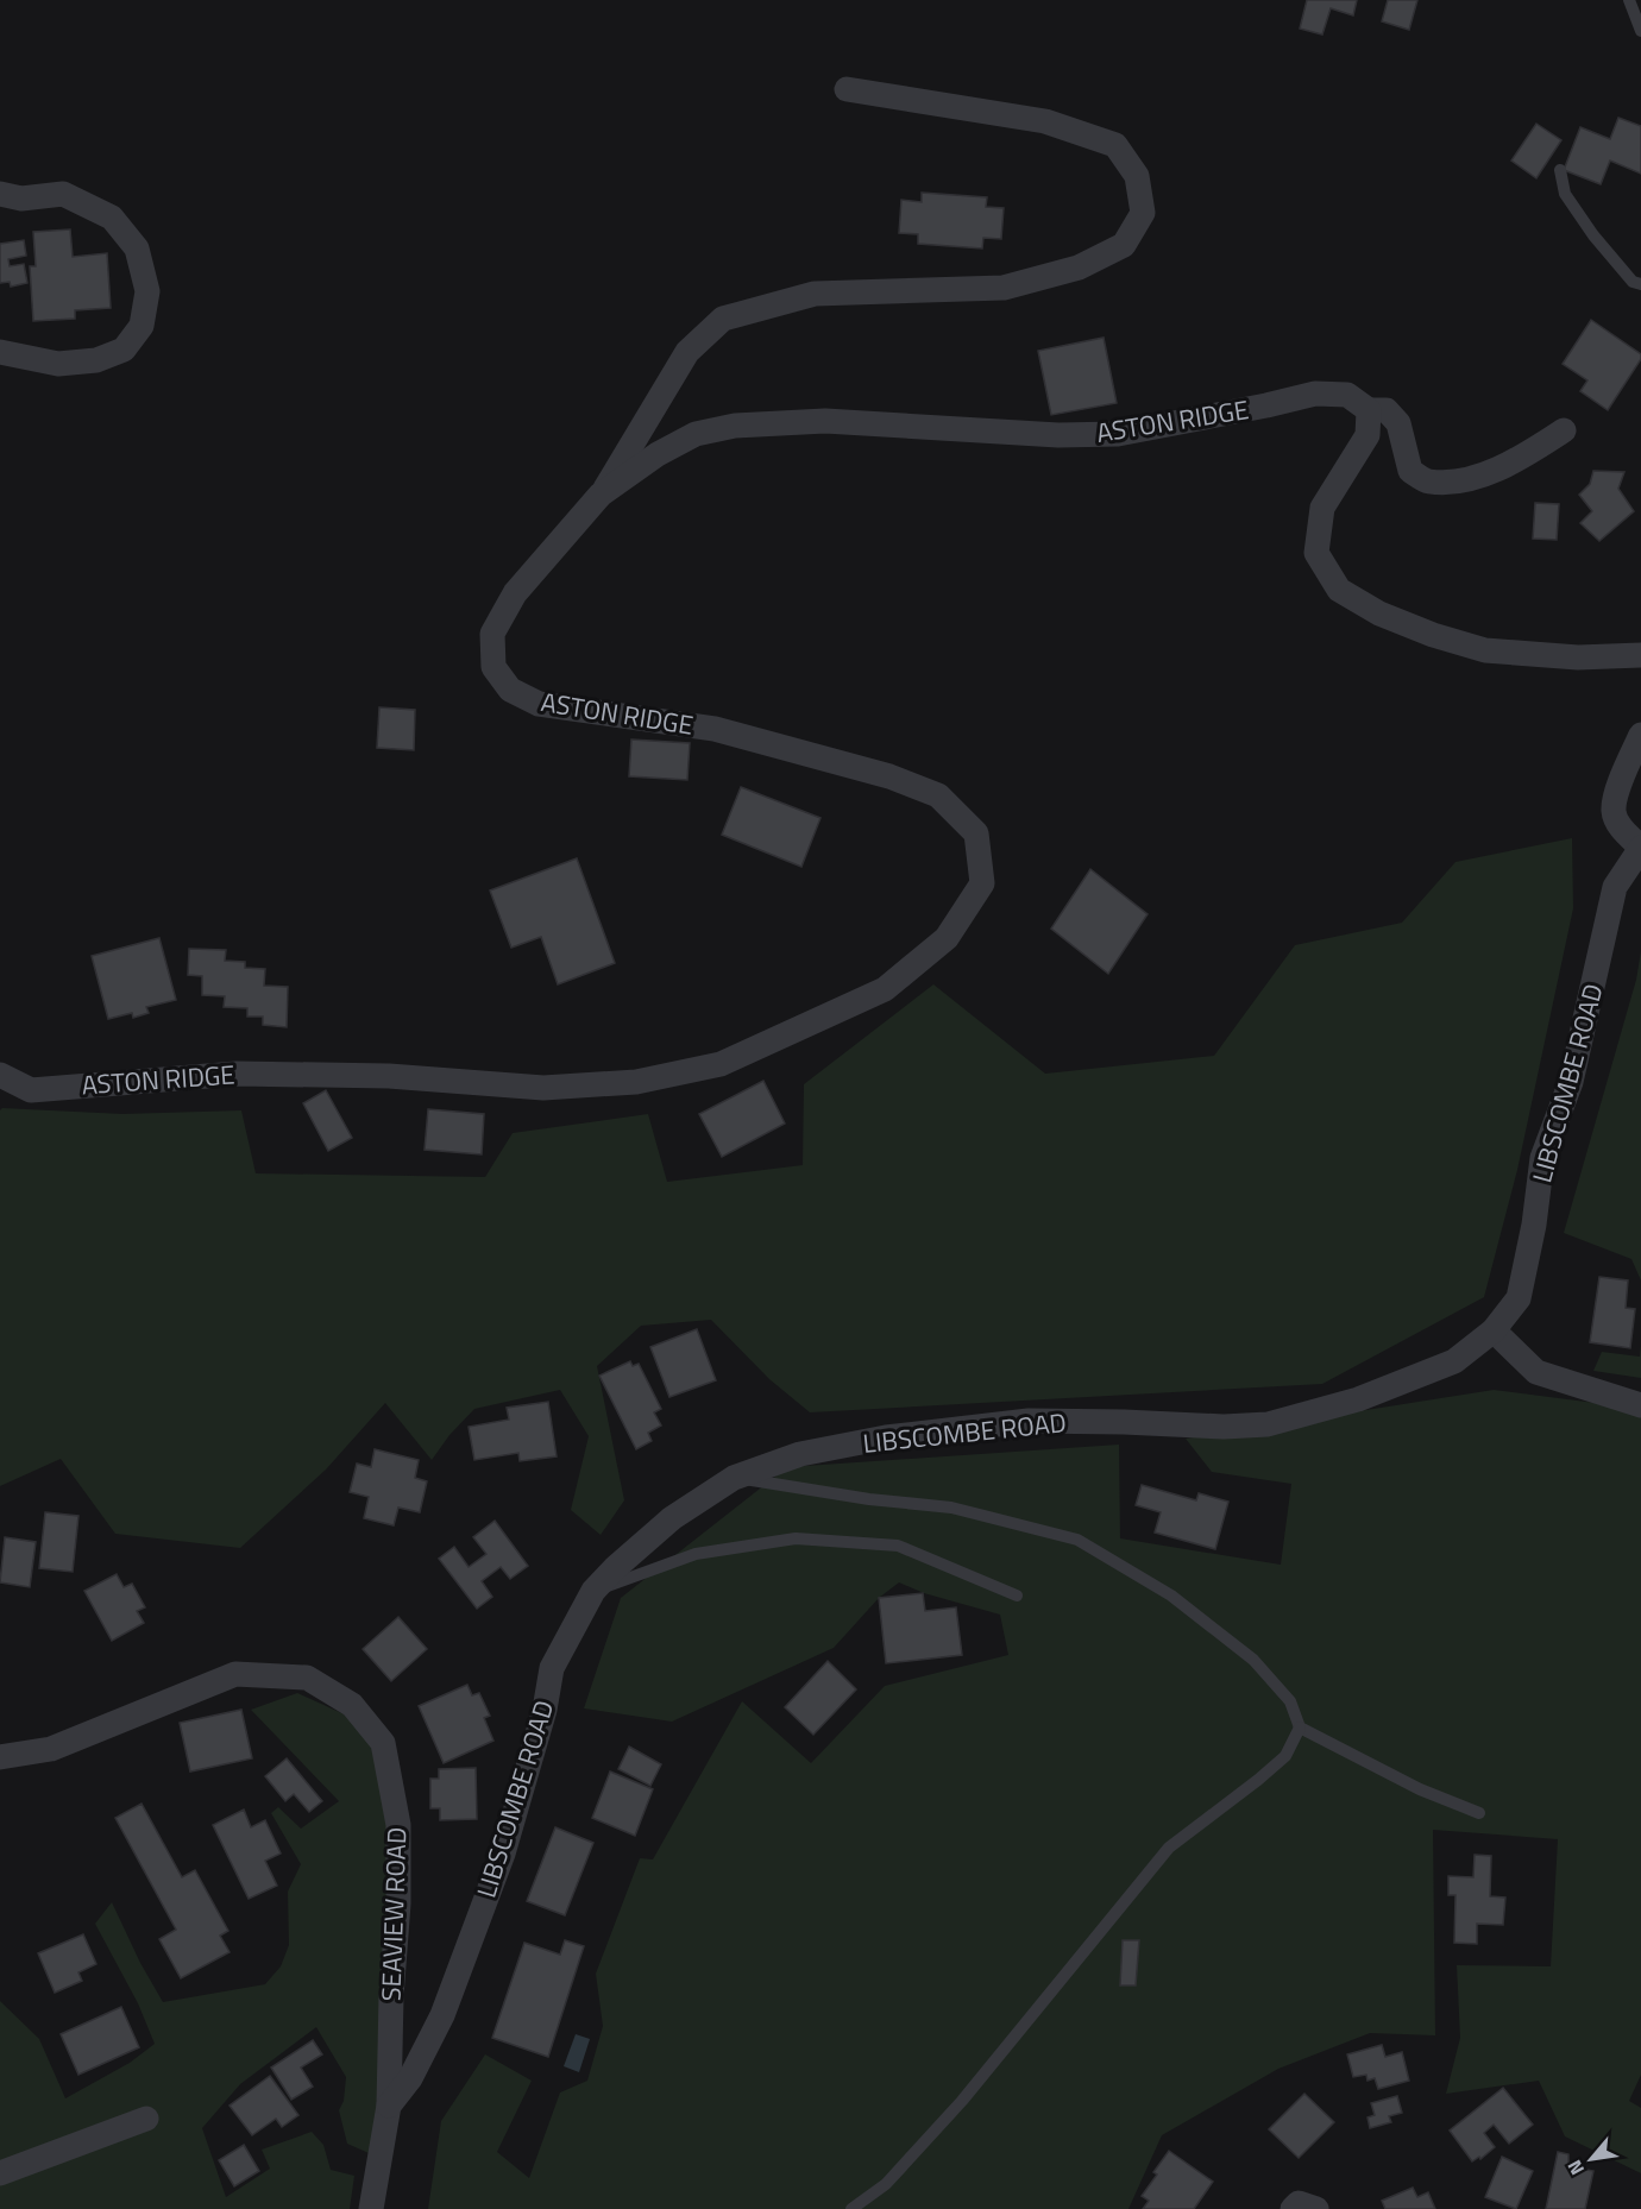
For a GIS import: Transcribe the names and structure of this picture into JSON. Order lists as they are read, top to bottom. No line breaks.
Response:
{"streets":{"street":["ASTON RIDGE","LIBSCOMBE ROAD","SEAVIEW ROAD"]},"crossings":[["LIBSCOMBE ROAD","SEAVIEW ROAD"]],"north":"bottom left"}
